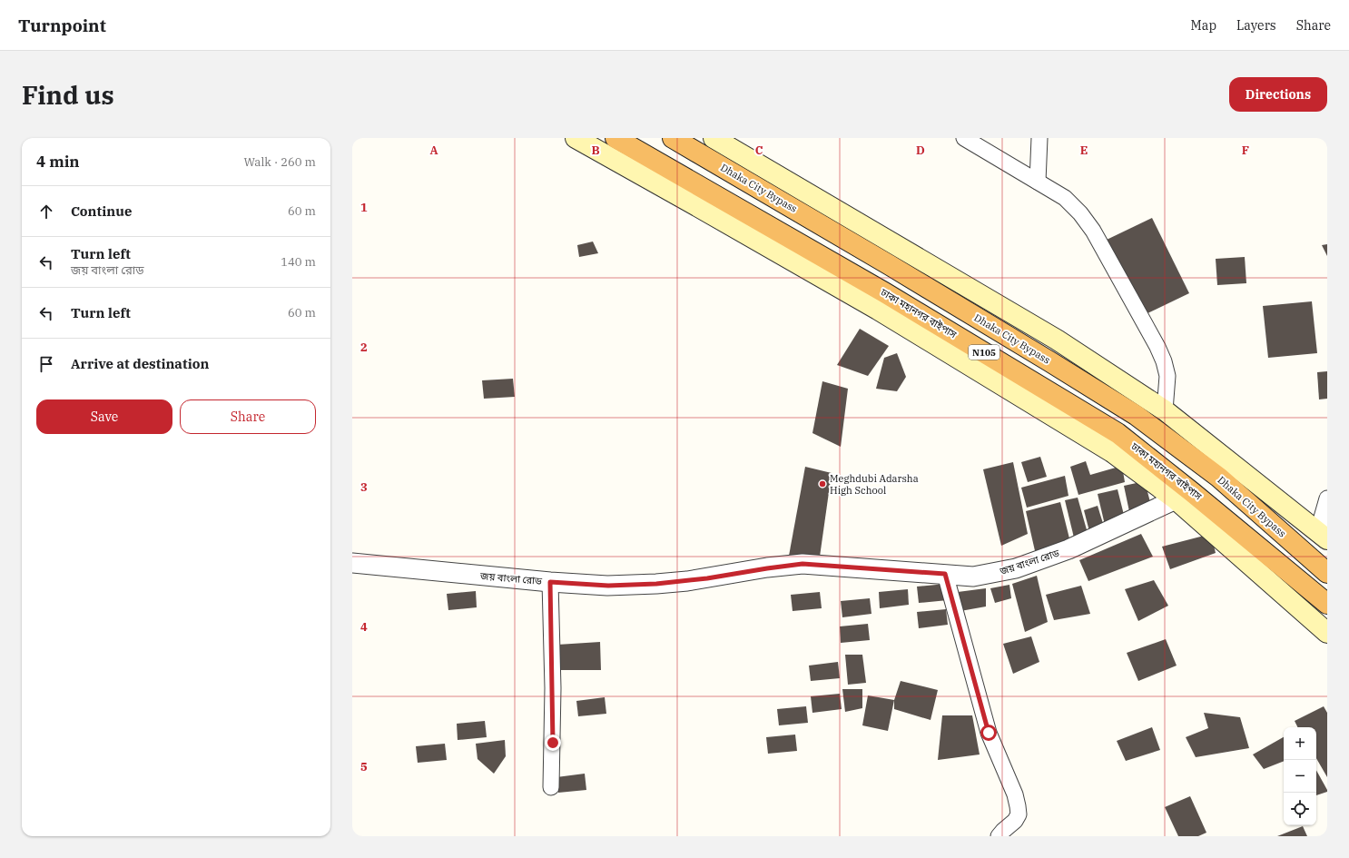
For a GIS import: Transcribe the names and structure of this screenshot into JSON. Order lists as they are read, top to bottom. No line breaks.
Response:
{"streets":{"highway":["Dhaka City Bypass","ঢাকা মহানগর বাইপাস","N105"],"street":["জয় বাংলা রোড"]},"places":["Meghdubi Adarsha High School"],"page":{"header":"Turnpoint","nav":["Map","Layers","Share"],"buttons":["Directions",["Save","Share"]],"title":"Find us","heading":["4 min","Walk · 260 m"],"list":[["Continue","60 m"],["Turn left","জয় বাংলা রোড","140 m"],["Turn left","60 m"],"Arrive at destination"],"map_buttons":["+","−"]},"grid":{"columns":["A","B","C","D","E","F"],"rows":["1","2","3","4","5"]}}
